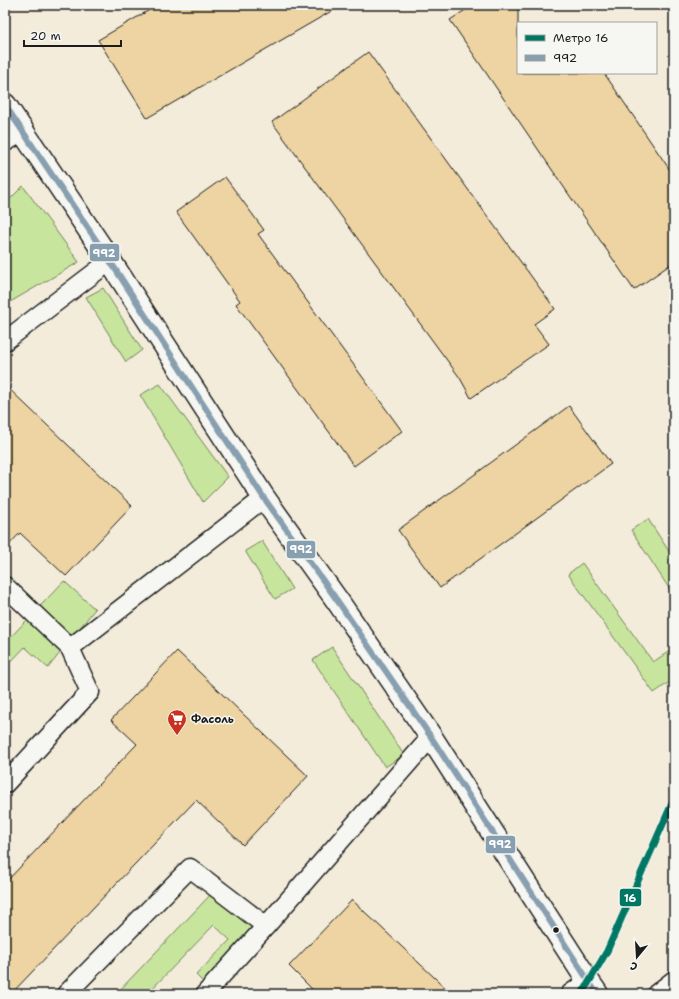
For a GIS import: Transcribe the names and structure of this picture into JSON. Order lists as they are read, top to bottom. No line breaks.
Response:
{"places":{"supermarket":["Фасоль"]},"lines":["transit line 992","metro line 16"],"legend":["Метро 16","992"],"scale_bar":"20 m","north":"bottom"}
